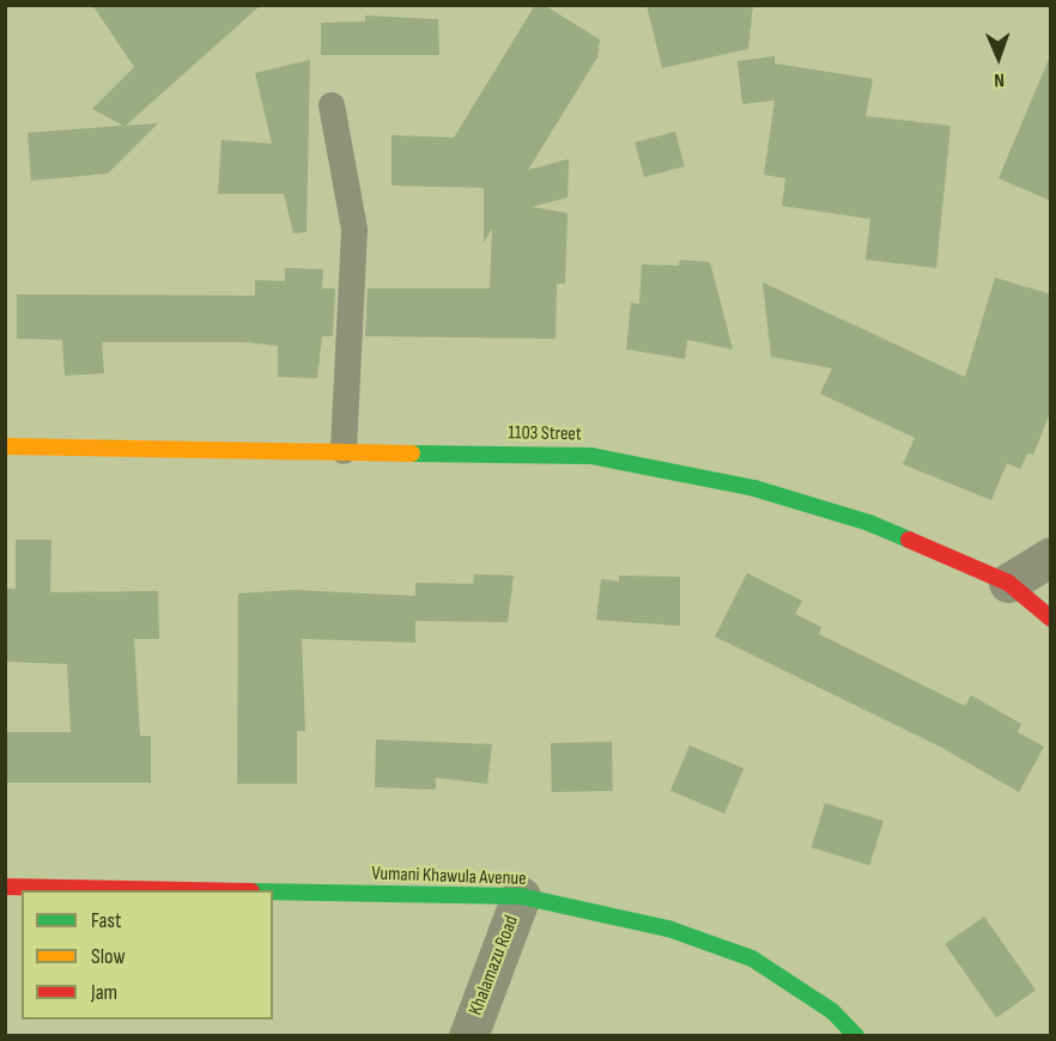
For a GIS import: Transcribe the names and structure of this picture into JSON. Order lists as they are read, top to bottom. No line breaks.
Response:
{"streets":{"street":["1103 Street","Vumani Khawula Avenue","Khalamazu Road"]},"crossings":[["Vumani Khawula Avenue","Khalamazu Road"]],"legend":["Fast","Slow","Jam"],"north":"bottom"}
